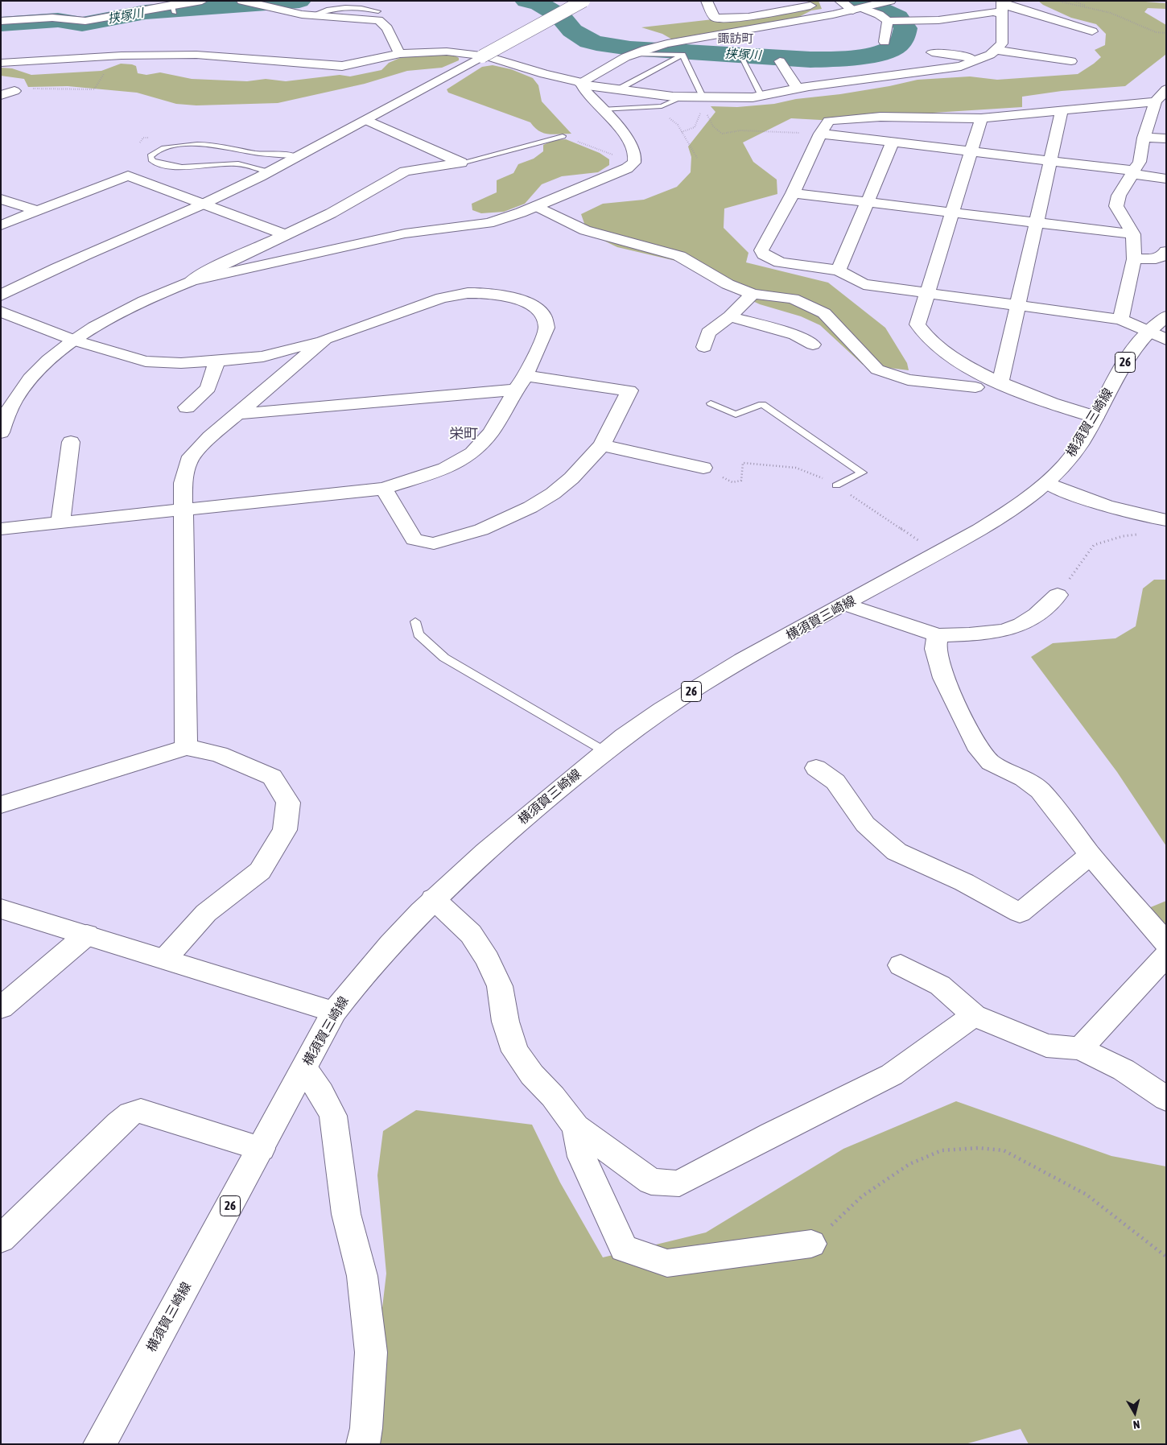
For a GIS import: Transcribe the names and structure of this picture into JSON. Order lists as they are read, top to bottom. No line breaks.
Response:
{"streets":{"street":["26","横須賀三崎線"]},"districts":["諏訪町","栄町"],"water":["挟塚川"],"north":"bottom"}
